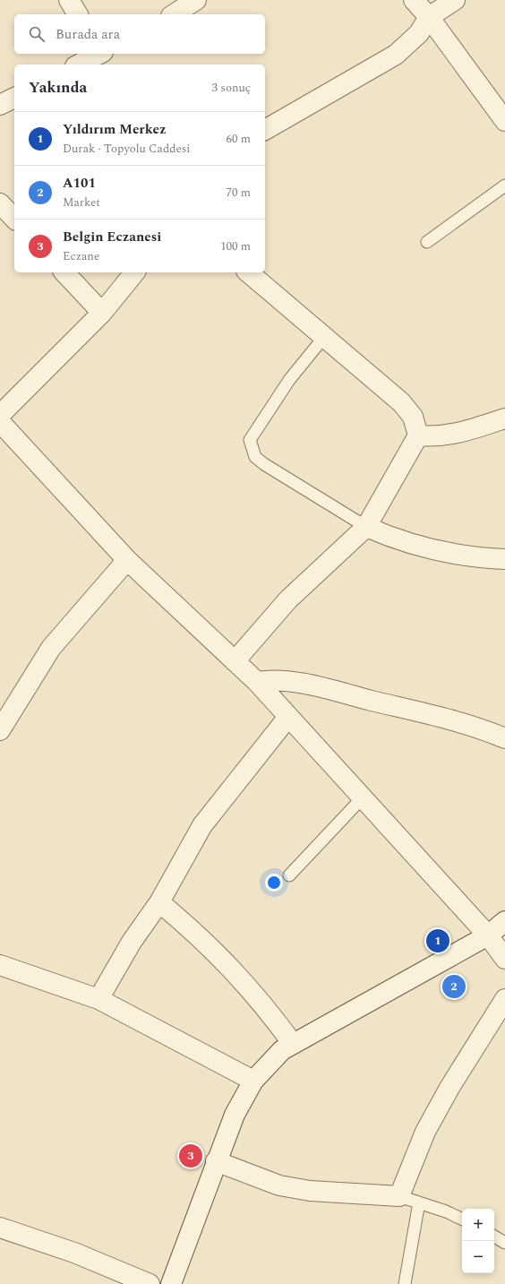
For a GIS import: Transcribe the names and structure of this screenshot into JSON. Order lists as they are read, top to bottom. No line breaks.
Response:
{"page":{"search":"Burada ara","heading":["Yakında","3 sonuç"],"list":[{"mark":"1","name":"Yıldırım Merkez","note":"Durak · Topyolu Caddesi","value":"60 m"},{"mark":"2","name":"A101","note":"Market","value":"70 m"},{"mark":"3","name":"Belgin Eczanesi","note":"Eczane","value":"100 m"}],"pins":["1","2","3"],"map_buttons":["+","−"]}}
